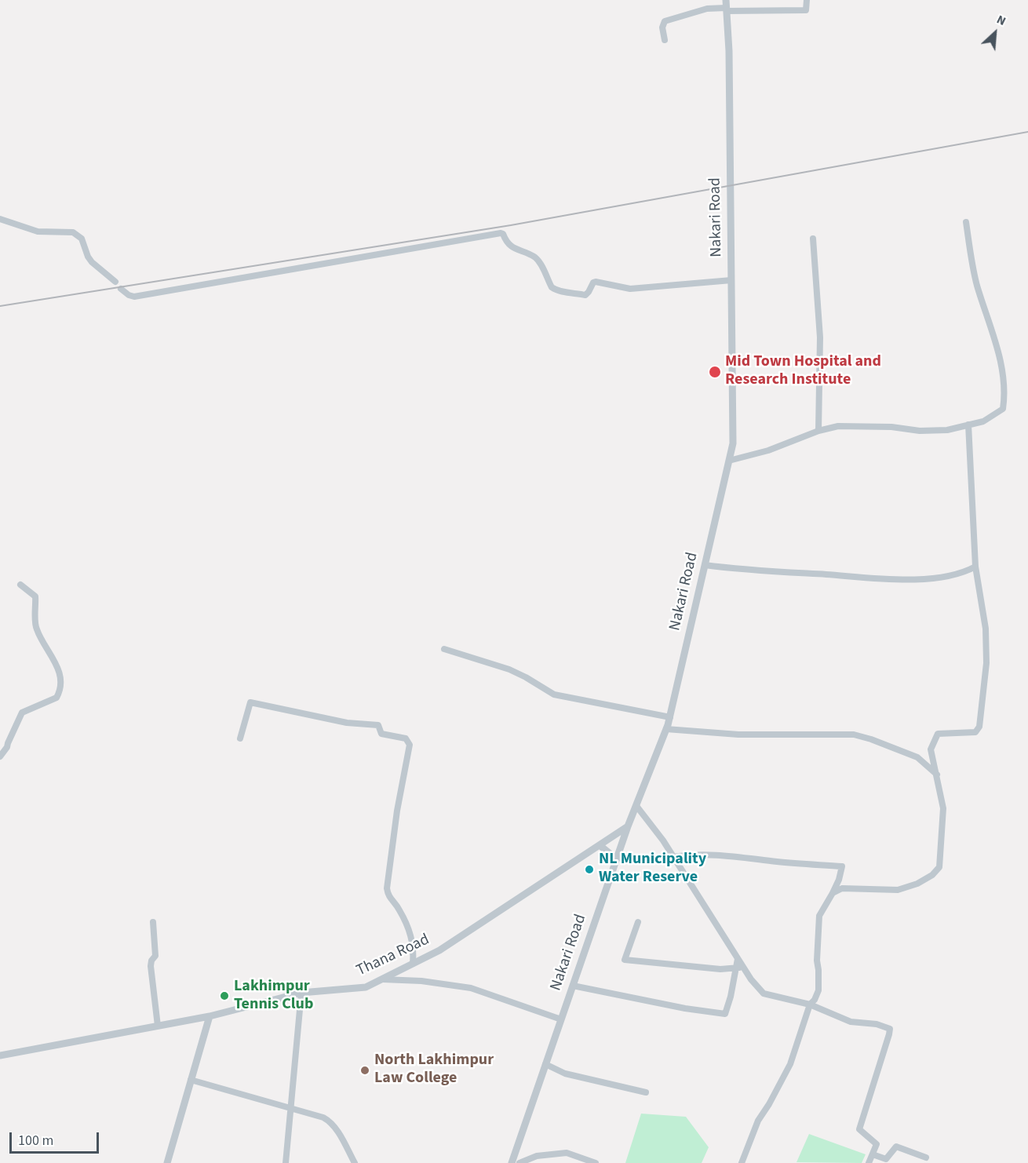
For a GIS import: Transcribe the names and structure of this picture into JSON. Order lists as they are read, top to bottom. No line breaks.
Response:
{"streets":{"street":["Nakari Road","Thana Road"]},"crossings":[["Nakari Road","Thana Road"]],"places":["Mid Town Hospital and Research Institute","NL Municipality Water Reserve","Lakhimpur Tennis Club","North Lakhimpur Law College"],"scale_bar":"100 m","north":"top right"}
